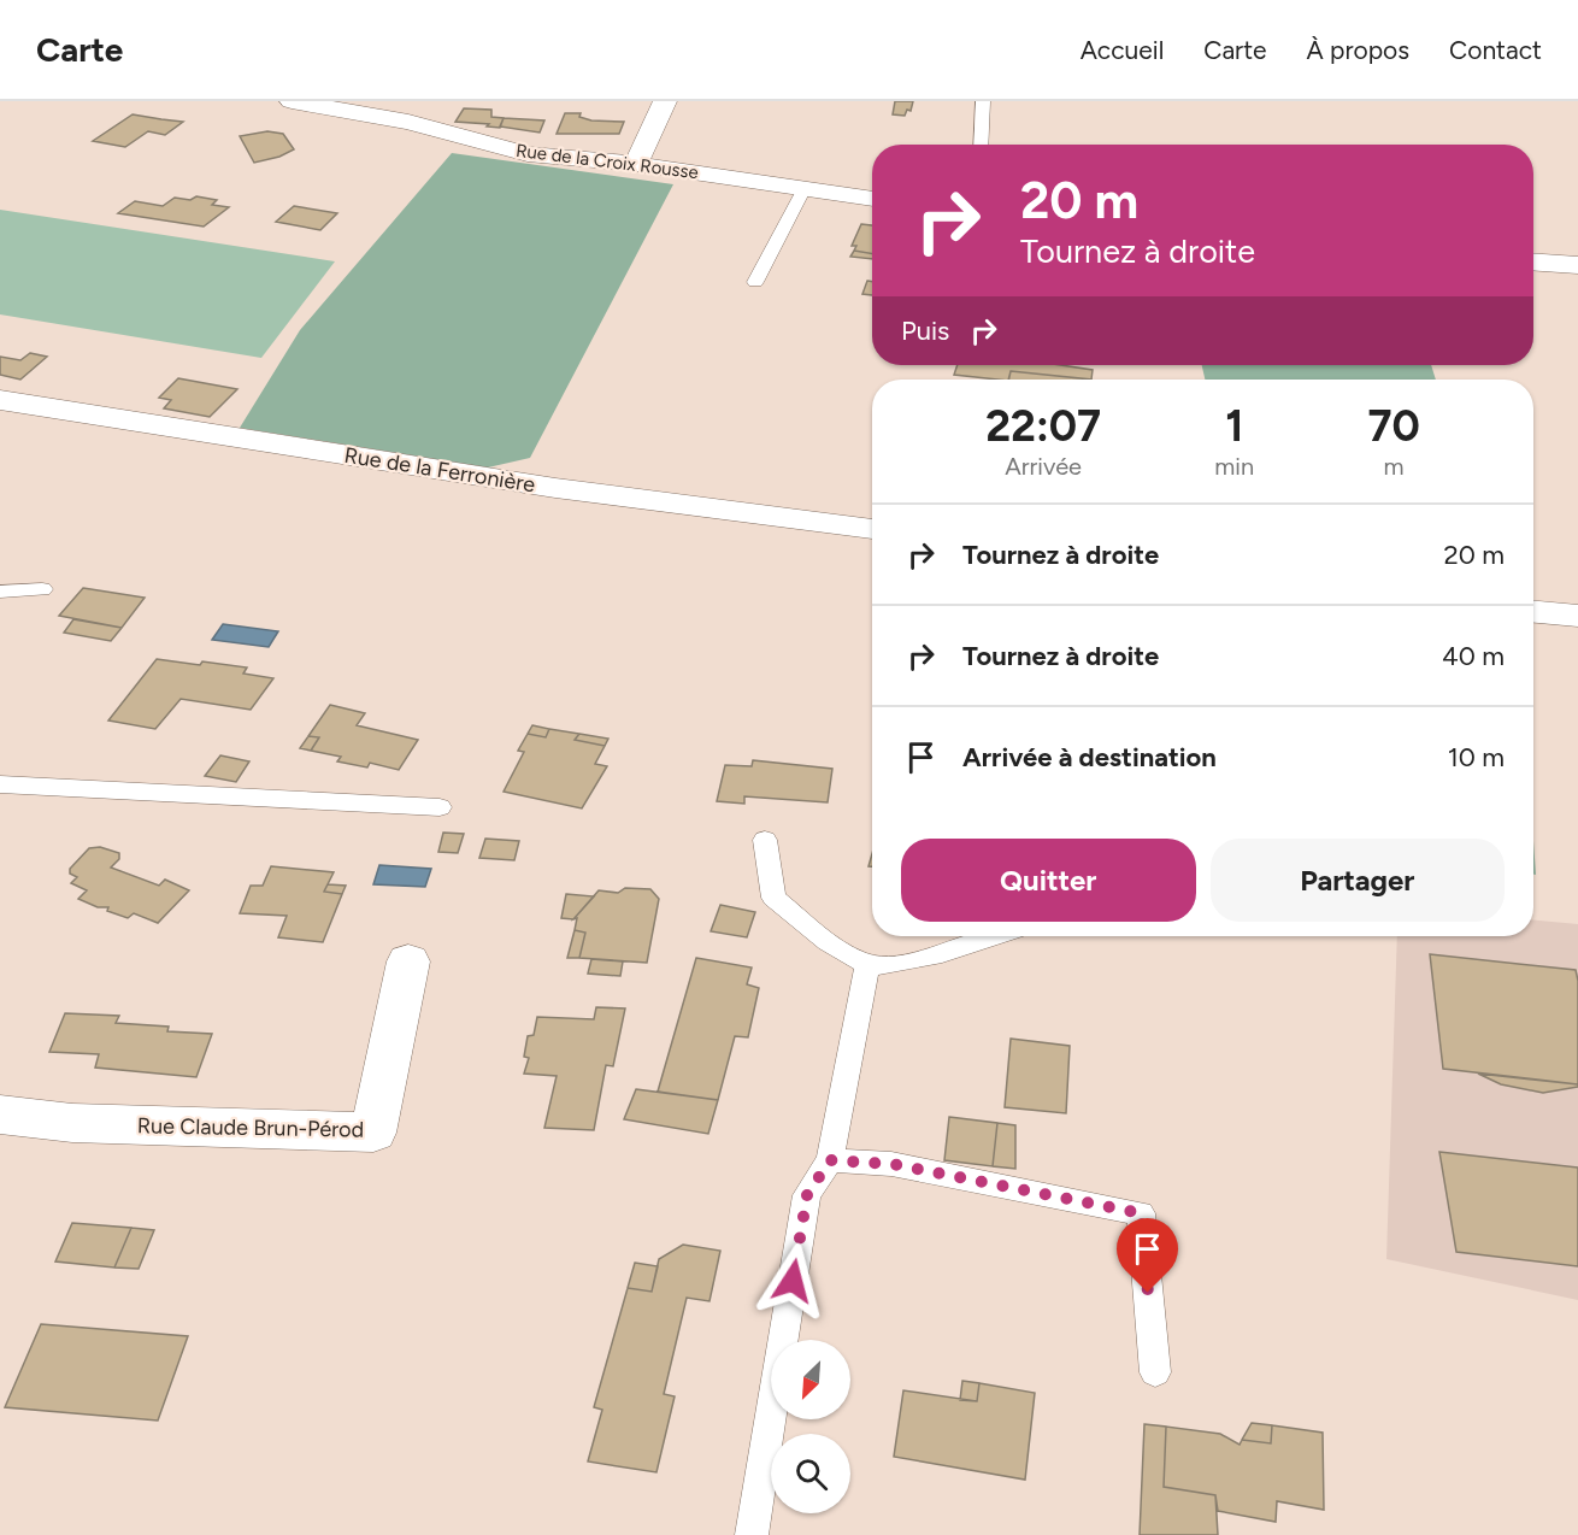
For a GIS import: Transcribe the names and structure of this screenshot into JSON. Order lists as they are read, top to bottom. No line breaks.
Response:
{"streets":{"street":["Rue de la Croix Rousse","Rue de la Ferronière","Rue Claude Brun-Pérod"]},"north":"bottom left","page":{"header":"Carte","nav":["Accueil","Carte","À propos","Contact"],"turn":["20 m","Tournez à droite"],"then":"Puis","eta":["22:07","Arrivée","1","min","70","m"],"list":[{"name":"Tournez à droite","value":"20 m"},{"name":"Tournez à droite","value":"40 m"},{"name":"Arrivée à destination","value":"10 m"}],"buttons":["Quitter","Partager"]}}
